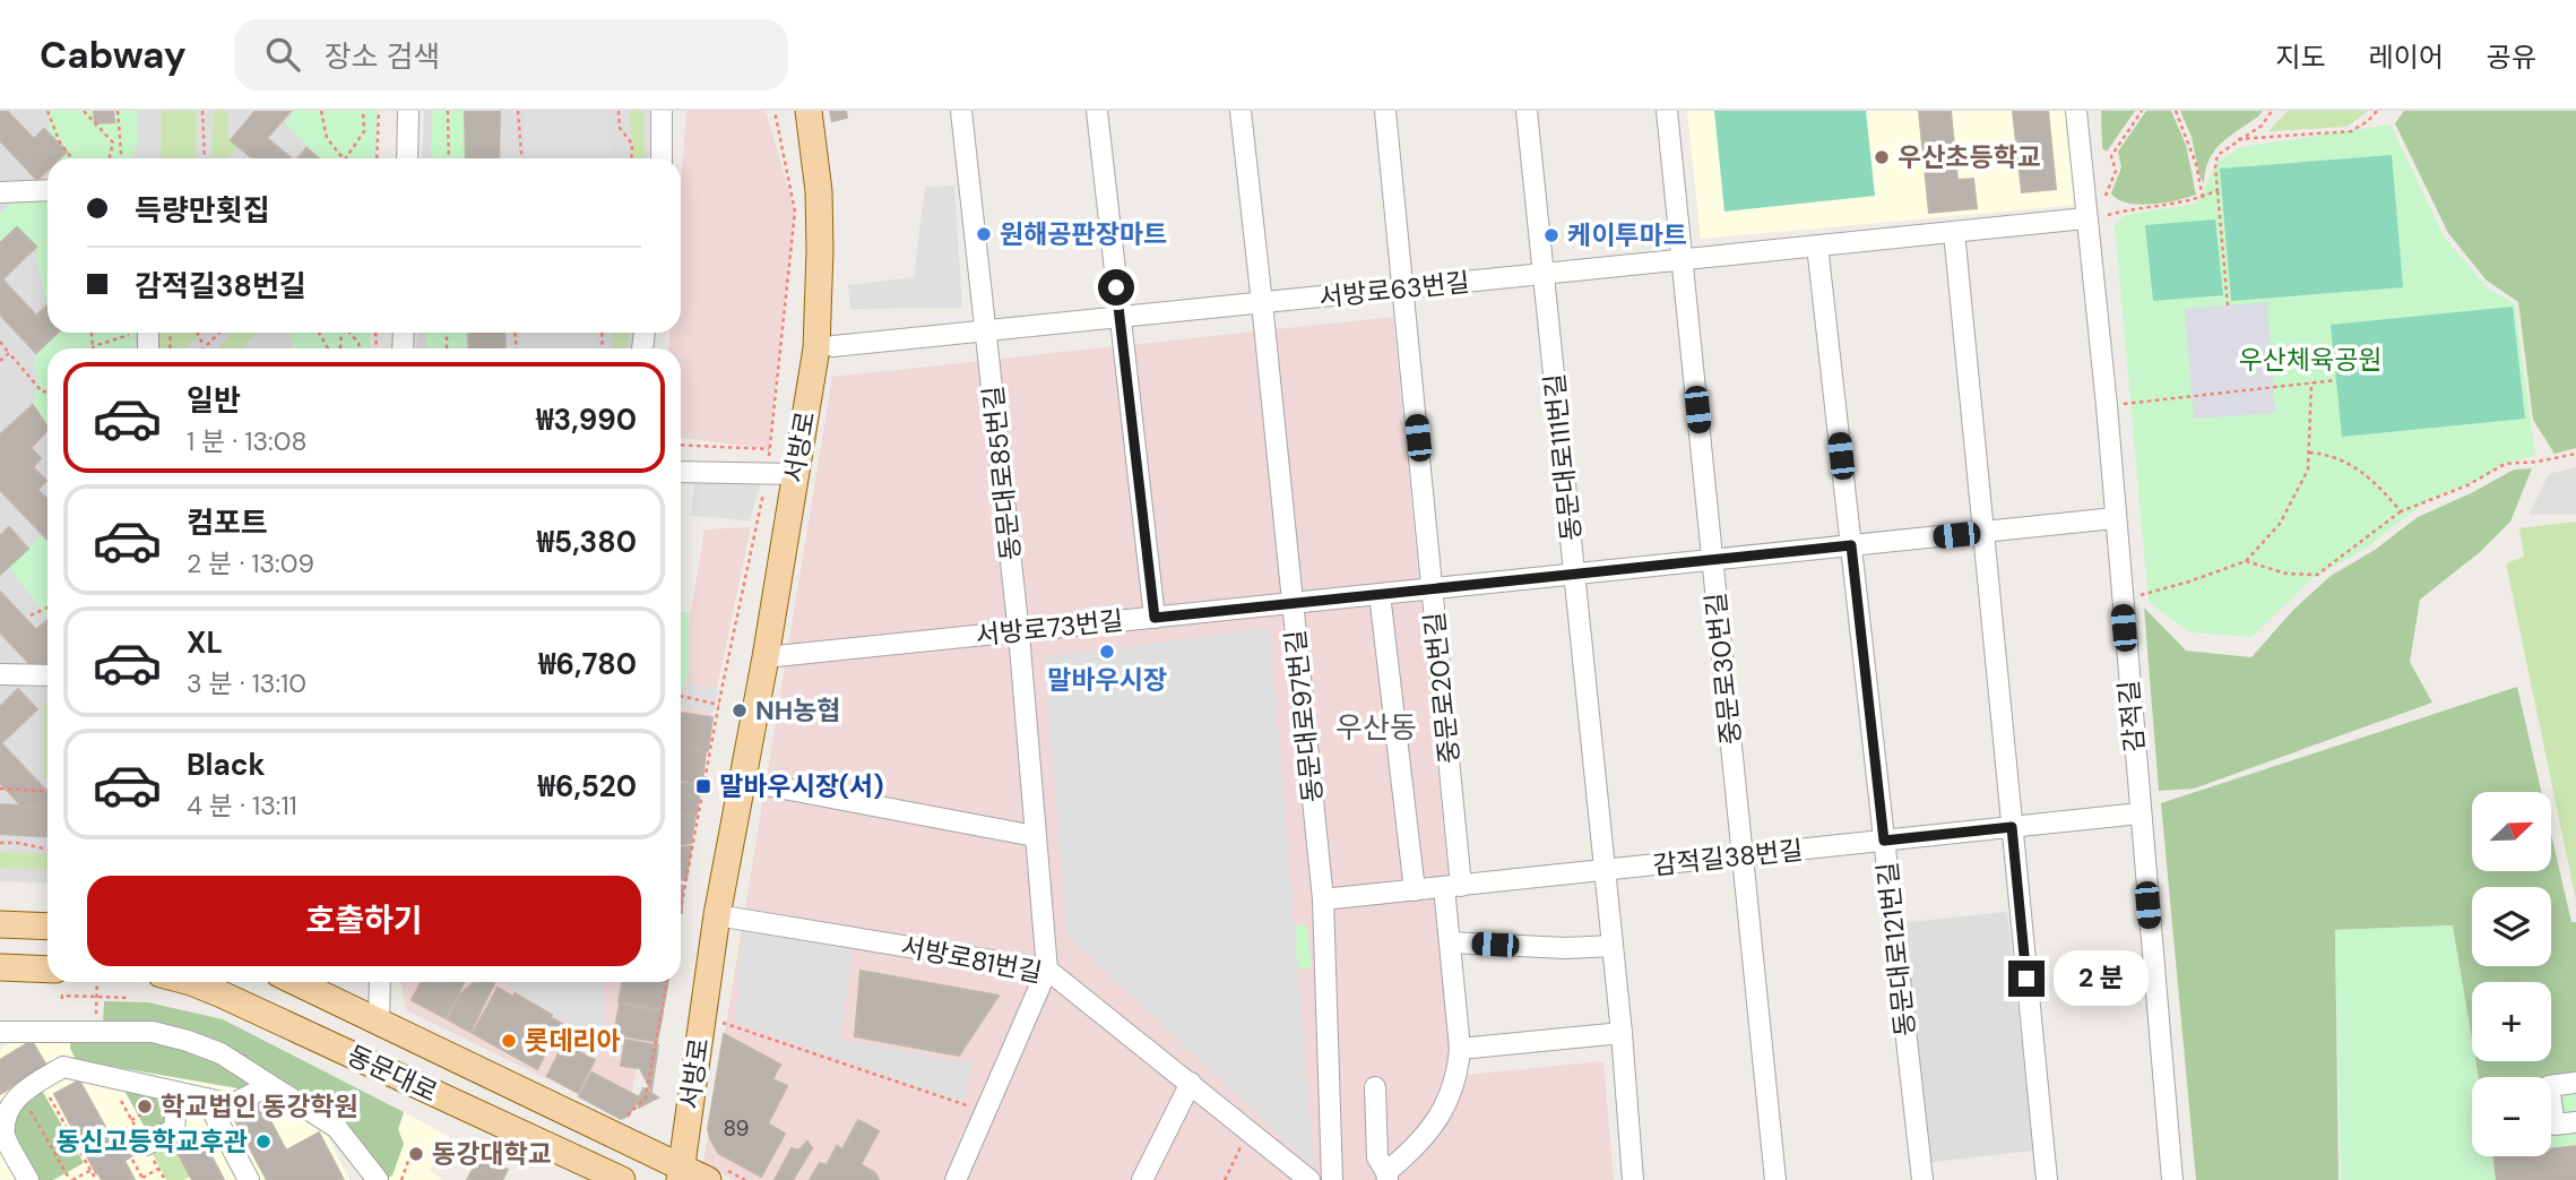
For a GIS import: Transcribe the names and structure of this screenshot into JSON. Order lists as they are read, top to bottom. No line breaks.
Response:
{"streets":{"main road":["서방로","동문대로"],"street":["서방로63번길","동문대로111번길","동문대로85번길","서방로73번길","중문로30번길","중문로20번길","동문대로97번길","감적길","감적길38번길","동문대로121번길","서방로81번길"]},"crossings":[["서방로63번길","동문대로111번길"],["서방로63번길","동문대로85번길"],["서방로63번길","중문로30번길"],["서방로63번길","중문로20번길"],["서방로63번길","동문대로97번길"],["서방로63번길","감적길"],["서방로63번길","동문대로121번길"],["서방로","서방로73번길"],["서방로","서방로81번길"],["서방로","동문대로"],["동문대로111번길","서방로73번길"],["동문대로111번길","감적길38번길"],["동문대로85번길","서방로73번길"],["동문대로85번길","서방로81번길"],["서방로73번길","중문로30번길"],["서방로73번길","중문로20번길"],["서방로73번길","동문대로97번길"],["서방로73번길","감적길"],["서방로73번길","동문대로121번길"],["중문로30번길","감적길38번길"],["중문로20번길","감적길38번길"],["동문대로97번길","감적길38번길"],["감적길","감적길38번길"],["감적길38번길","동문대로121번길"]],"districts":["우산동"],"parks":["우산체육공원"],"places":{"other":["우산초등학교","원해공판장마트","케이투마트","말바우시장","NH농협","롯데리아","학교법인 동강학원","동신고등학교후관","동강대학교"],"transit":["말바우시장(서)"]},"house_numbers":["89"],"north":"top right","page":{"header":"Cabway","search":"장소 검색","nav":["지도","레이어","공유"],"banner":["득량만횟집","감적길38번길"],"list":[{"name":"일반","note":"1 분 · 13:08","value":"₩3,990"},{"name":"컴포트","note":"2 분 · 13:09","value":"₩5,380"},{"name":"XL","note":"3 분 · 13:10","value":"₩6,780"},{"name":"Black","note":"4 분 · 13:11","value":"₩6,520"}],"map_buttons":["+","−"],"buttons":"호출하기","bubble":"2 분"}}
